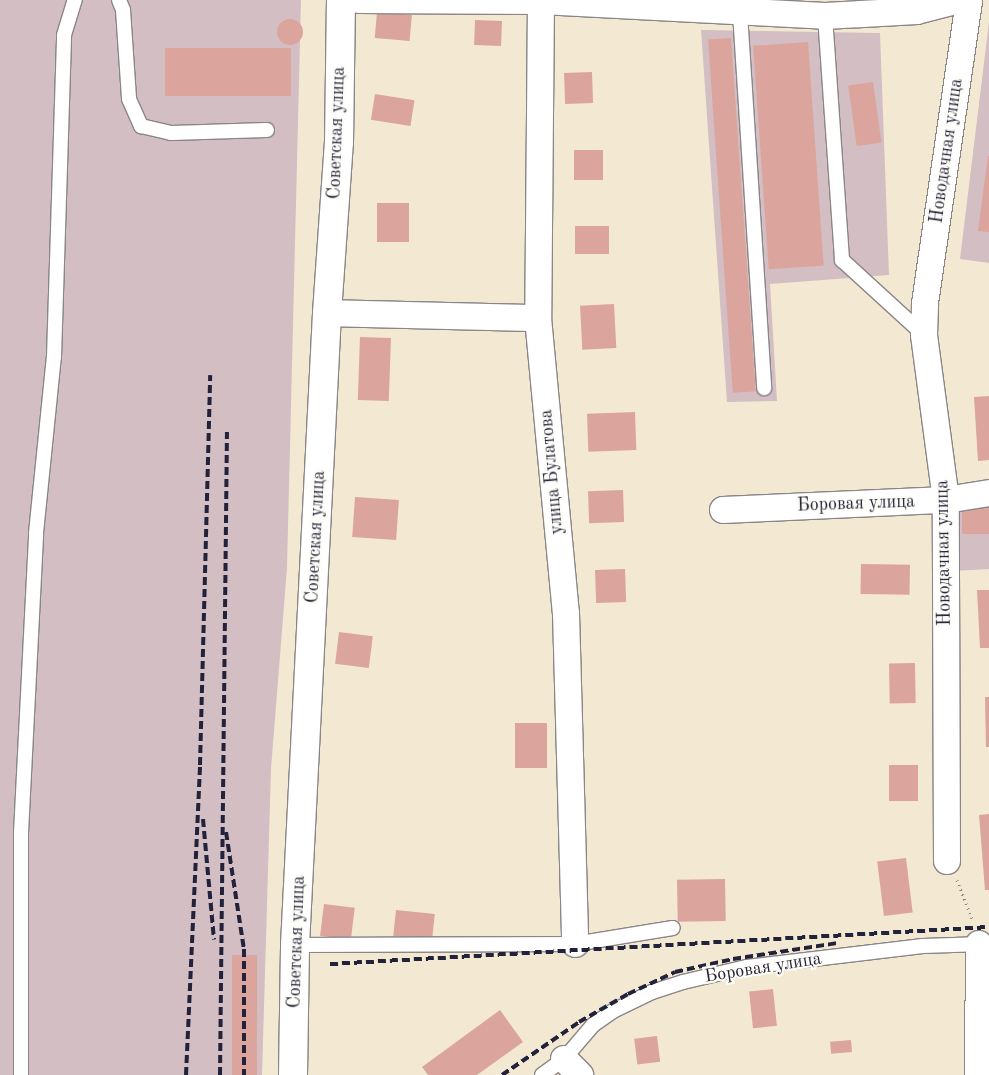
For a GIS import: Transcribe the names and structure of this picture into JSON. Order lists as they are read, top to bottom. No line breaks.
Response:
{"streets":{"street":["Советская улица","Новодачная улица","улица Булатова","Боровая улица"]},"crossings":[["Новодачная улица","Боровая улица"]]}
